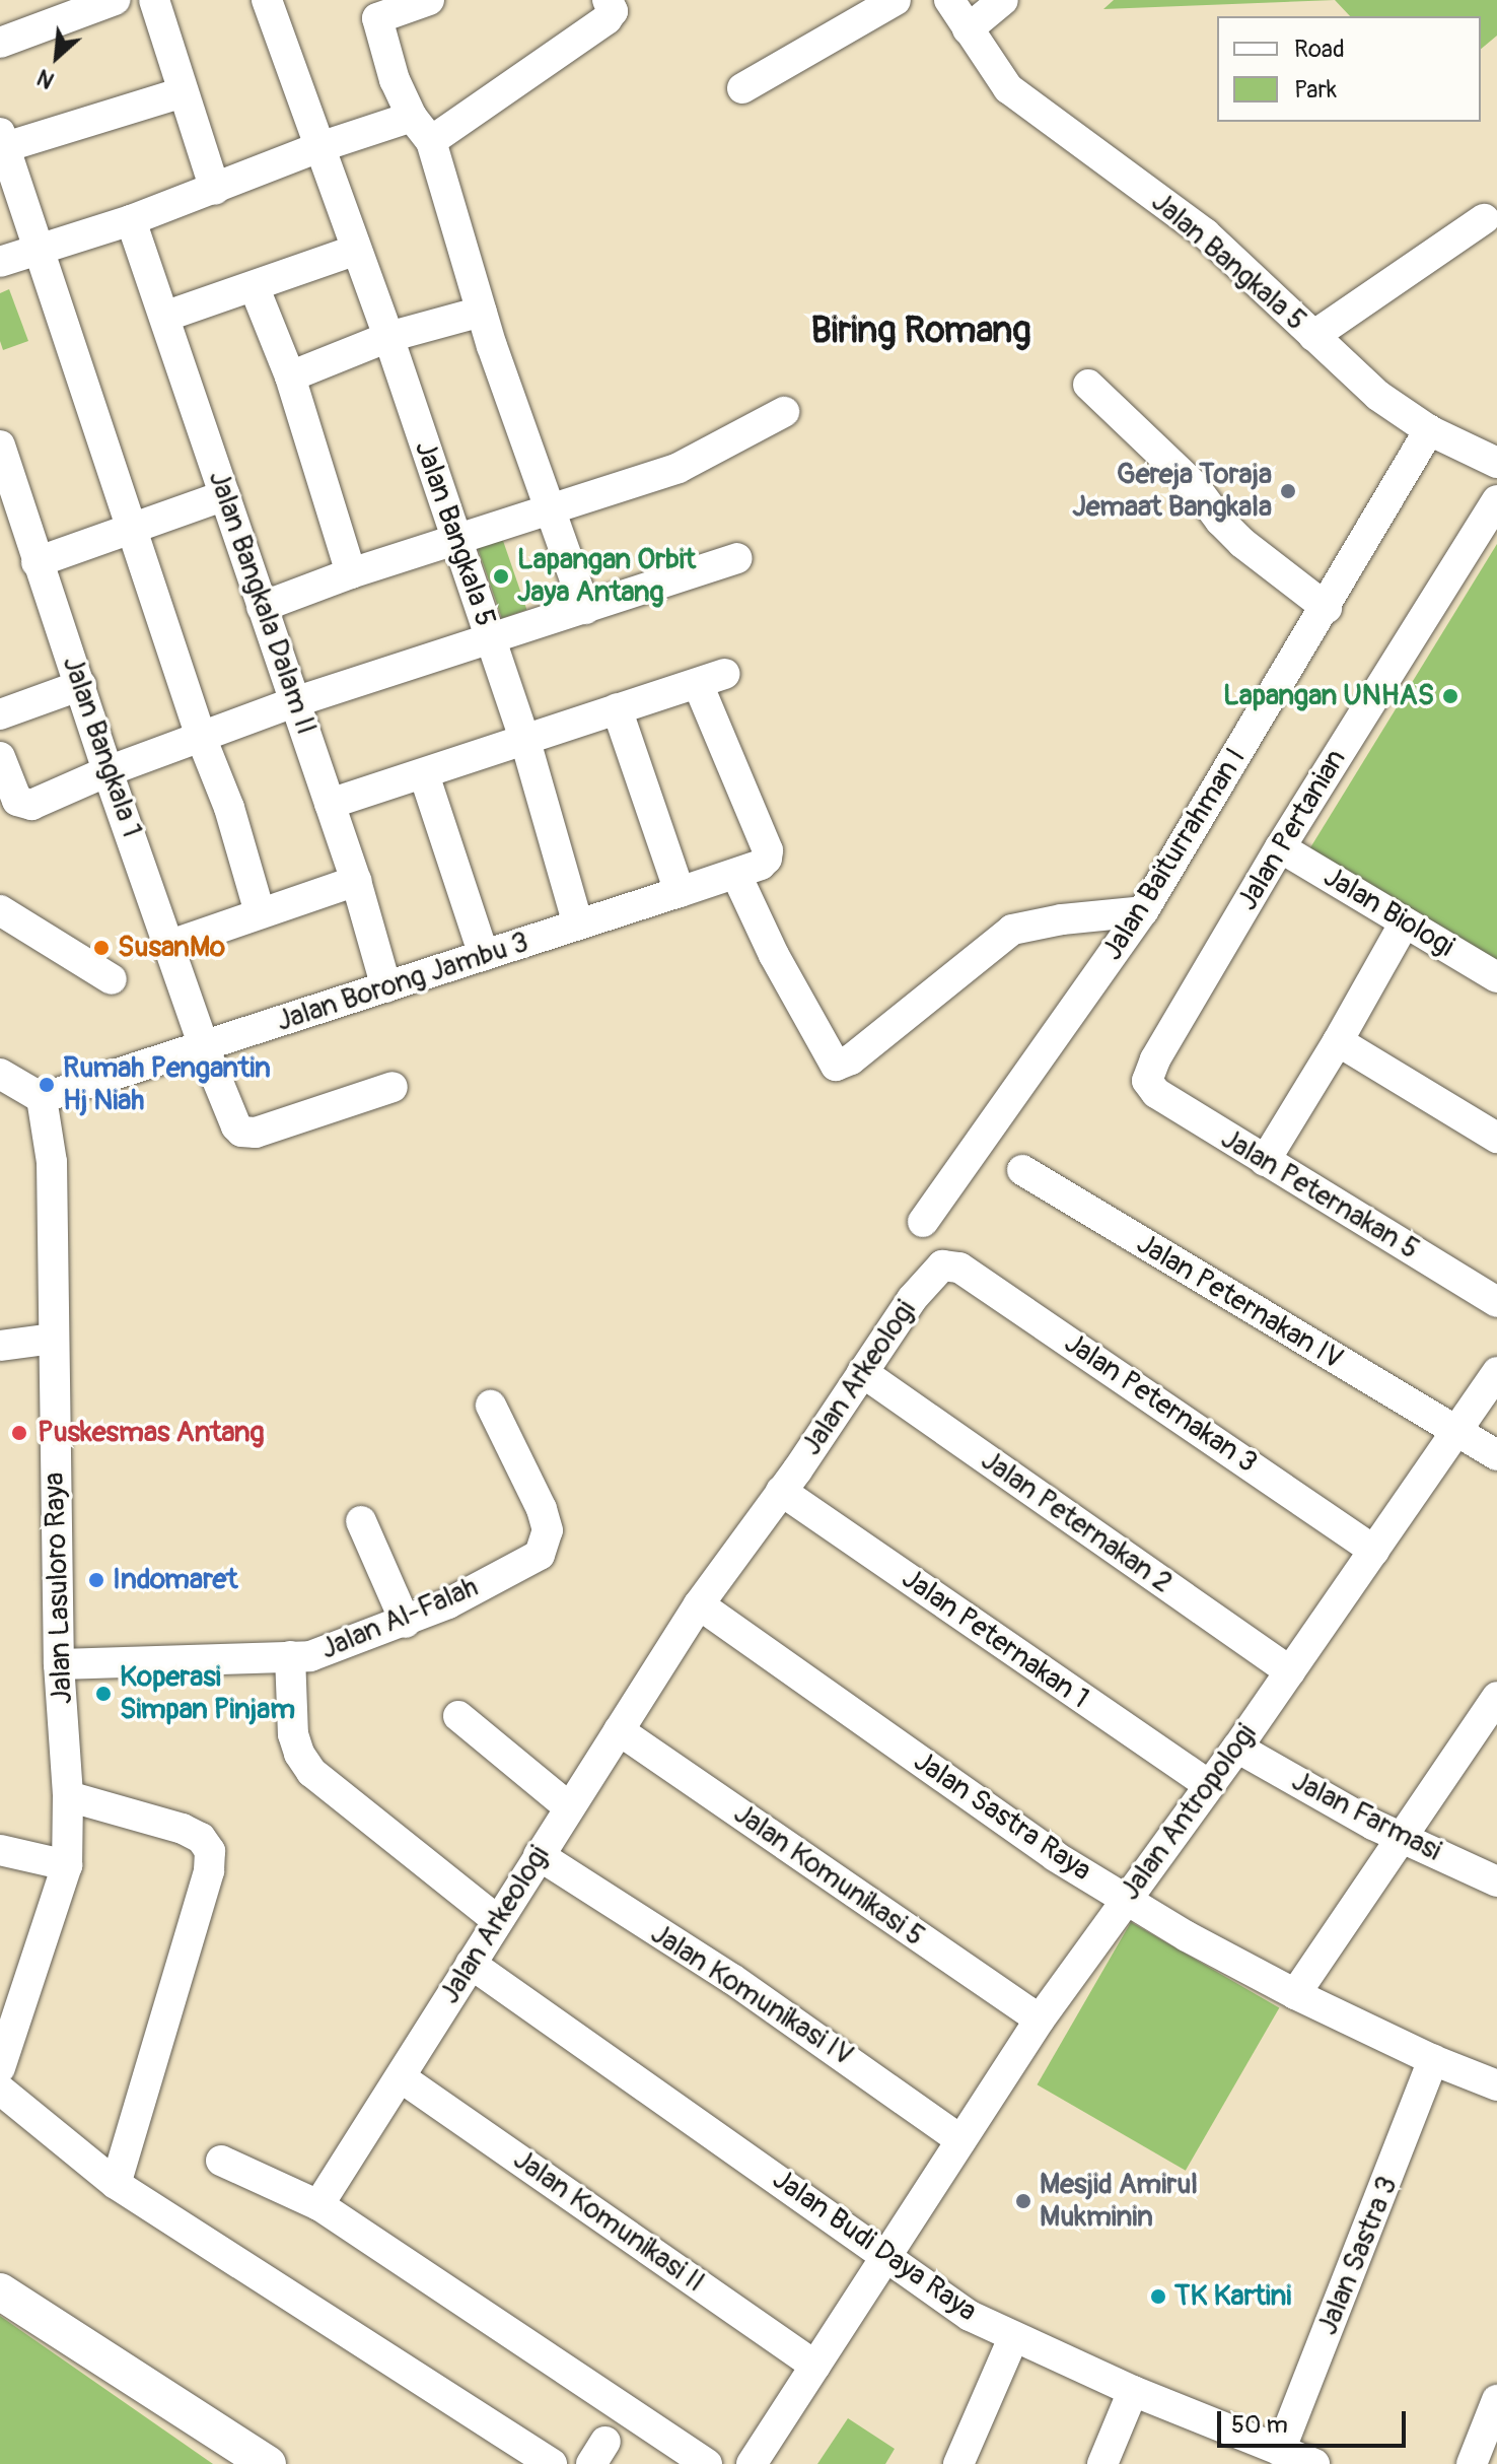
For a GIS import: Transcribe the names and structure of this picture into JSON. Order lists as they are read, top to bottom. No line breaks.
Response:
{"streets":{"street":["Jalan Bangkala 5","Jalan Bangkala Dalam II","Jalan Bangkala 1","Jalan Pertanian","Jalan Baiturrahman I","Jalan Biologi","Jalan Borong Jambu 3","Jalan Peternakan 5","Jalan Peternakan IV","Jalan Arkeologi","Jalan Peternakan 3","Jalan Peternakan 2","Jalan Lasuloro Raya","Jalan Al-Falah","Jalan Peternakan 1","Jalan Antropologi","Jalan Sastra Raya","Jalan Farmasi","Jalan Komunikasi 5","Jalan Komunikasi IV","Jalan Komunikasi II","Jalan Budi Daya Raya","Jalan Sastra 3"]},"crossings":[["Jalan Bangkala 5","Jalan Baiturrahman I"],["Jalan Bangkala 5","Jalan Borong Jambu 3"],["Jalan Bangkala Dalam II","Jalan Borong Jambu 3"],["Jalan Bangkala 1","Jalan Borong Jambu 3"],["Jalan Pertanian","Jalan Biologi"],["Jalan Pertanian","Jalan Peternakan 5"],["Jalan Borong Jambu 3","Jalan Lasuloro Raya"],["Jalan Peternakan IV","Jalan Antropologi"],["Jalan Arkeologi","Jalan Peternakan 3"],["Jalan Arkeologi","Jalan Peternakan 2"],["Jalan Arkeologi","Jalan Peternakan 1"],["Jalan Arkeologi","Jalan Sastra Raya"],["Jalan Arkeologi","Jalan Komunikasi 5"],["Jalan Arkeologi","Jalan Komunikasi IV"],["Jalan Arkeologi","Jalan Komunikasi II"],["Jalan Arkeologi","Jalan Budi Daya Raya"],["Jalan Peternakan 3","Jalan Antropologi"],["Jalan Peternakan 2","Jalan Antropologi"],["Jalan Lasuloro Raya","Jalan Al-Falah"],["Jalan Peternakan 1","Jalan Antropologi"],["Jalan Antropologi","Jalan Sastra Raya"],["Jalan Antropologi","Jalan Farmasi"],["Jalan Antropologi","Jalan Komunikasi 5"],["Jalan Antropologi","Jalan Komunikasi IV"],["Jalan Antropologi","Jalan Komunikasi II"],["Jalan Antropologi","Jalan Budi Daya Raya"],["Jalan Sastra Raya","Jalan Sastra 3"],["Jalan Budi Daya Raya","Jalan Sastra 3"]],"districts":["Biring Romang"],"places":["Gereja Toraja Jemaat Bangkala","Lapangan Orbit Jaya Antang","Lapangan UNHAS","SusanMo","Rumah Pengantin Hj Niah","Puskesmas Antang","Indomaret","Koperasi Simpan Pinjam","Mesjid Amirul Mukminin","TK Kartini"],"legend":["Road","Park"],"scale_bar":"50 m","north":"bottom left"}
